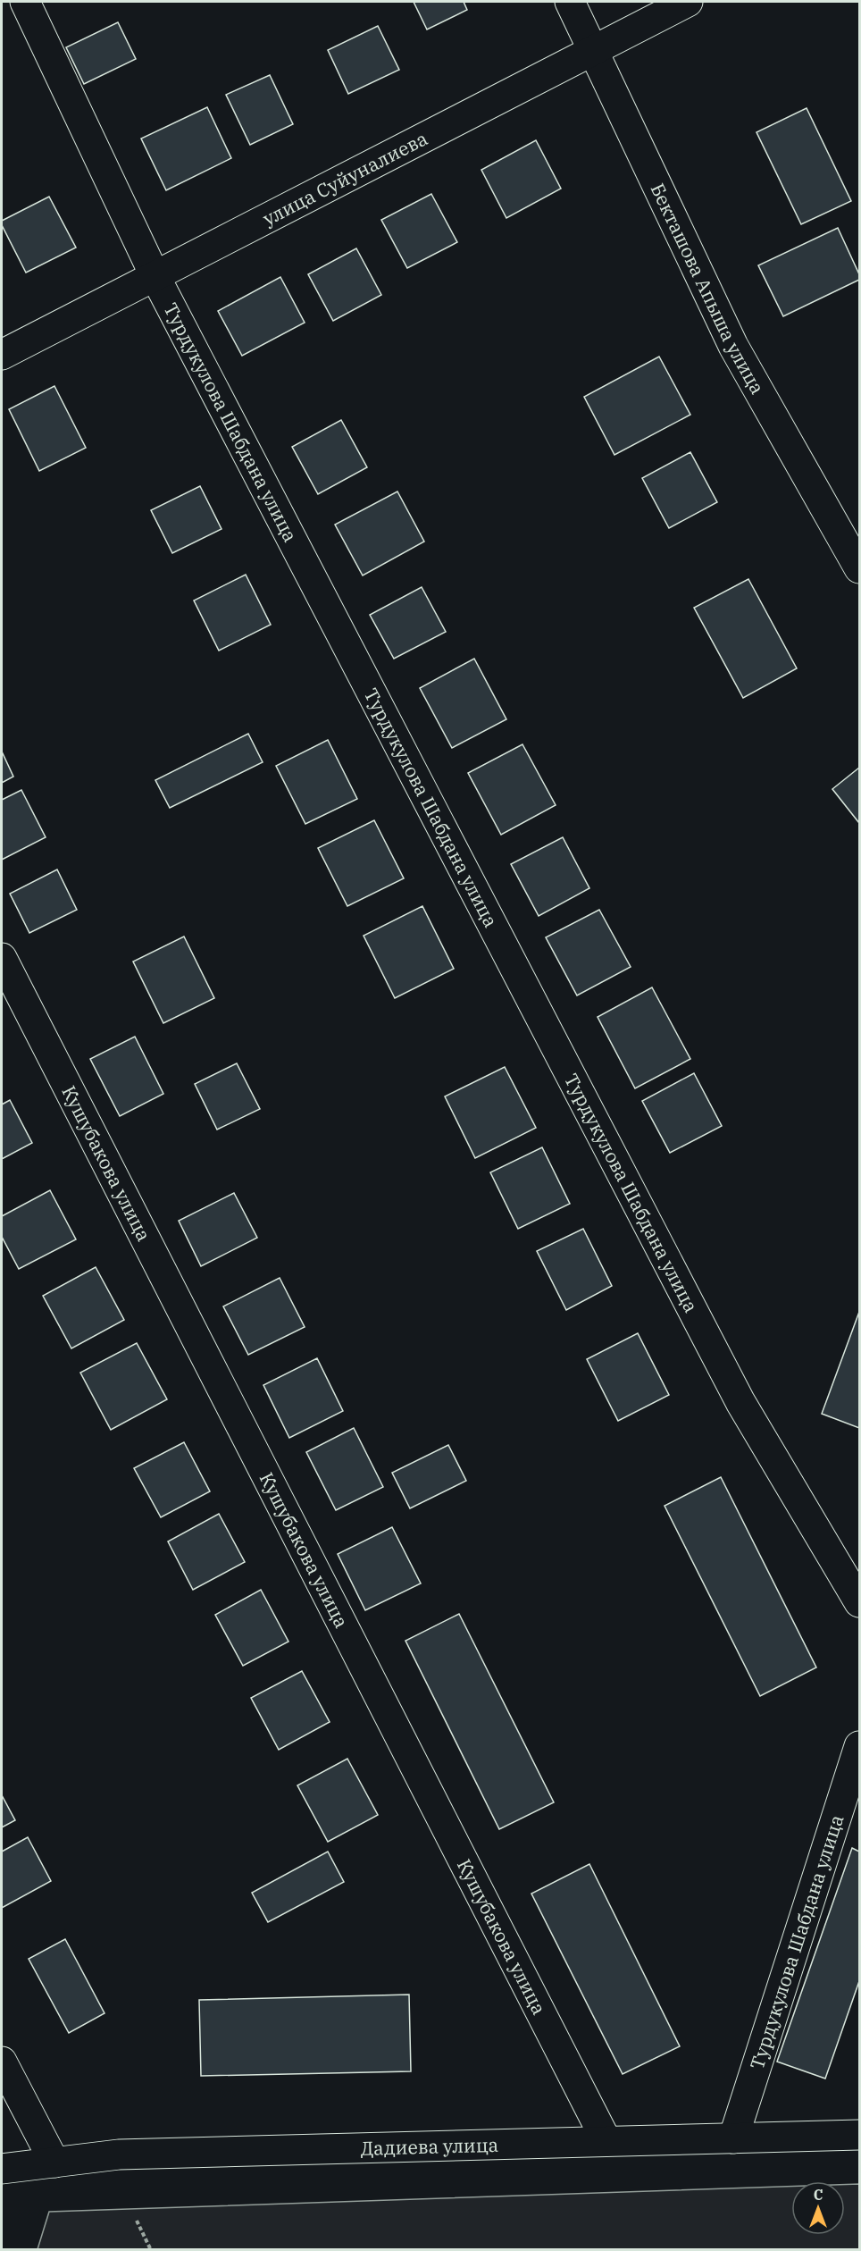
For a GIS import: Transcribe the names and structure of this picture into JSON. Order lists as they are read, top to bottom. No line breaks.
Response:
{"streets":{"street":["улица Суйуналиева","Бекташова Апыша улица","Турдукулова Шабдана улица","Кушубакова улица","Дадиева улица"]},"crossings":[["улица Суйуналиева","Бекташова Апыша улица"],["улица Суйуналиева","Турдукулова Шабдана улица"],["Турдукулова Шабдана улица","Дадиева улица"],["Кушубакова улица","Дадиева улица"]],"north":"top"}
